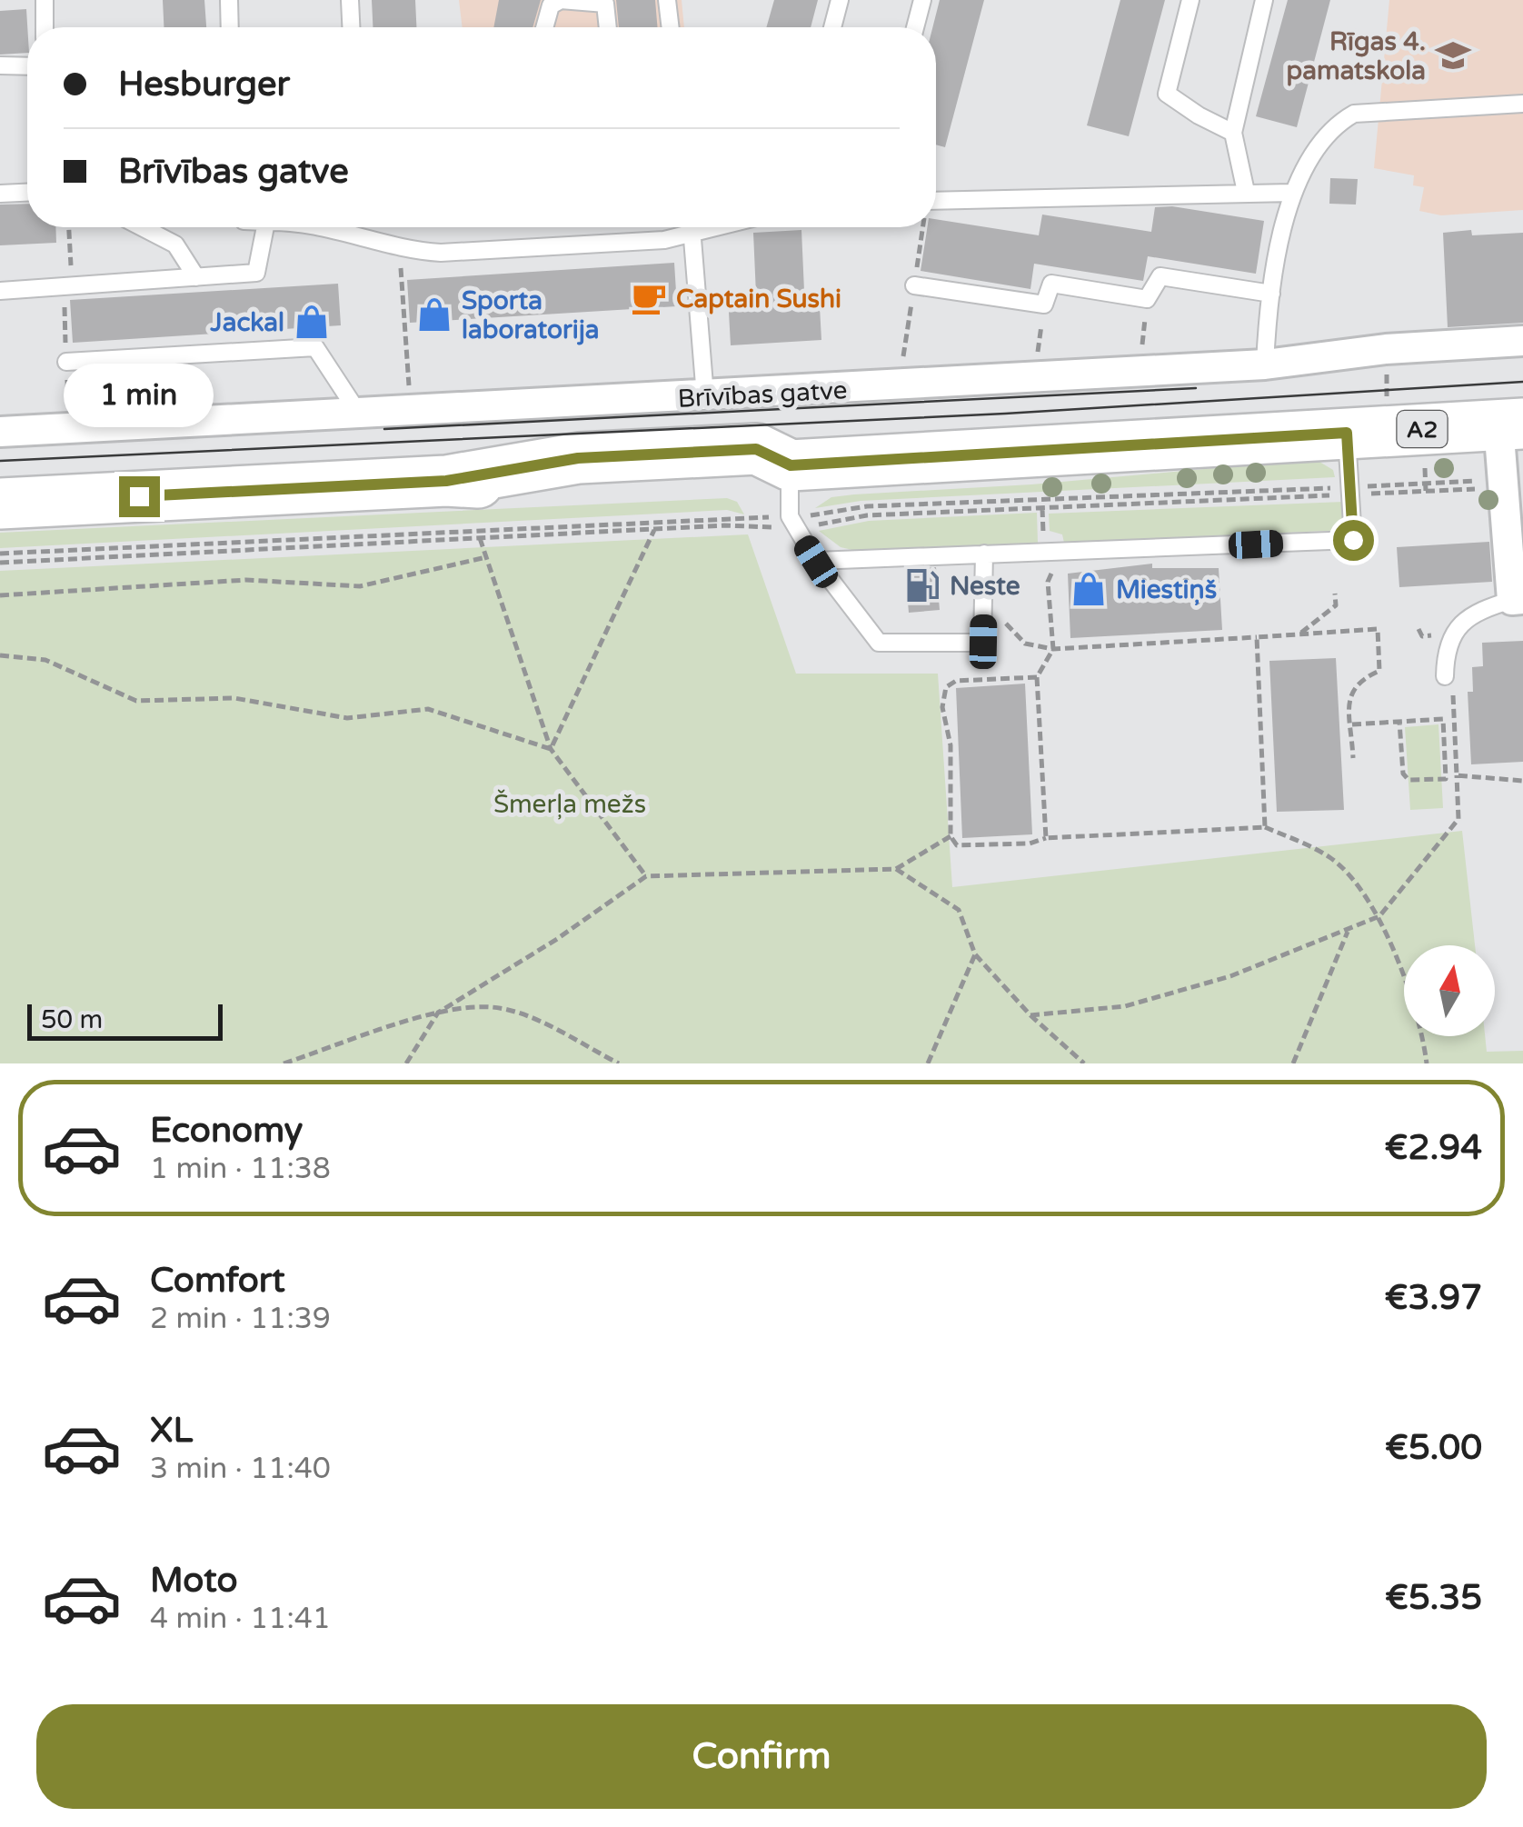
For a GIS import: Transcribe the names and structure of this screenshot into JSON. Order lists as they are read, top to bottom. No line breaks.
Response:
{"streets":{"highway":["A2"],"street":["Brīvības gatve"]},"parks":["Šmerļa mežs"],"places":{"school or university":["Rīgas 4. pamatskola"],"cafe":["Captain Sushi"],"shop":["Sporta laboratorija","Jackal","Miestiņš"],"fuel station":["Neste"]},"scale_bar":"50 m","north":"top","page":{"banner":["Hesburger","Brīvības gatve"],"bubble":"1 min","scale":"50 m","list":[{"name":"Economy","note":"1 min · 11:38","value":"€2.94"},{"name":"Comfort","note":"2 min · 11:39","value":"€3.97"},{"name":"XL","note":"3 min · 11:40","value":"€5.00"},{"name":"Moto","note":"4 min · 11:41","value":"€5.35"}],"buttons":"Confirm"}}
